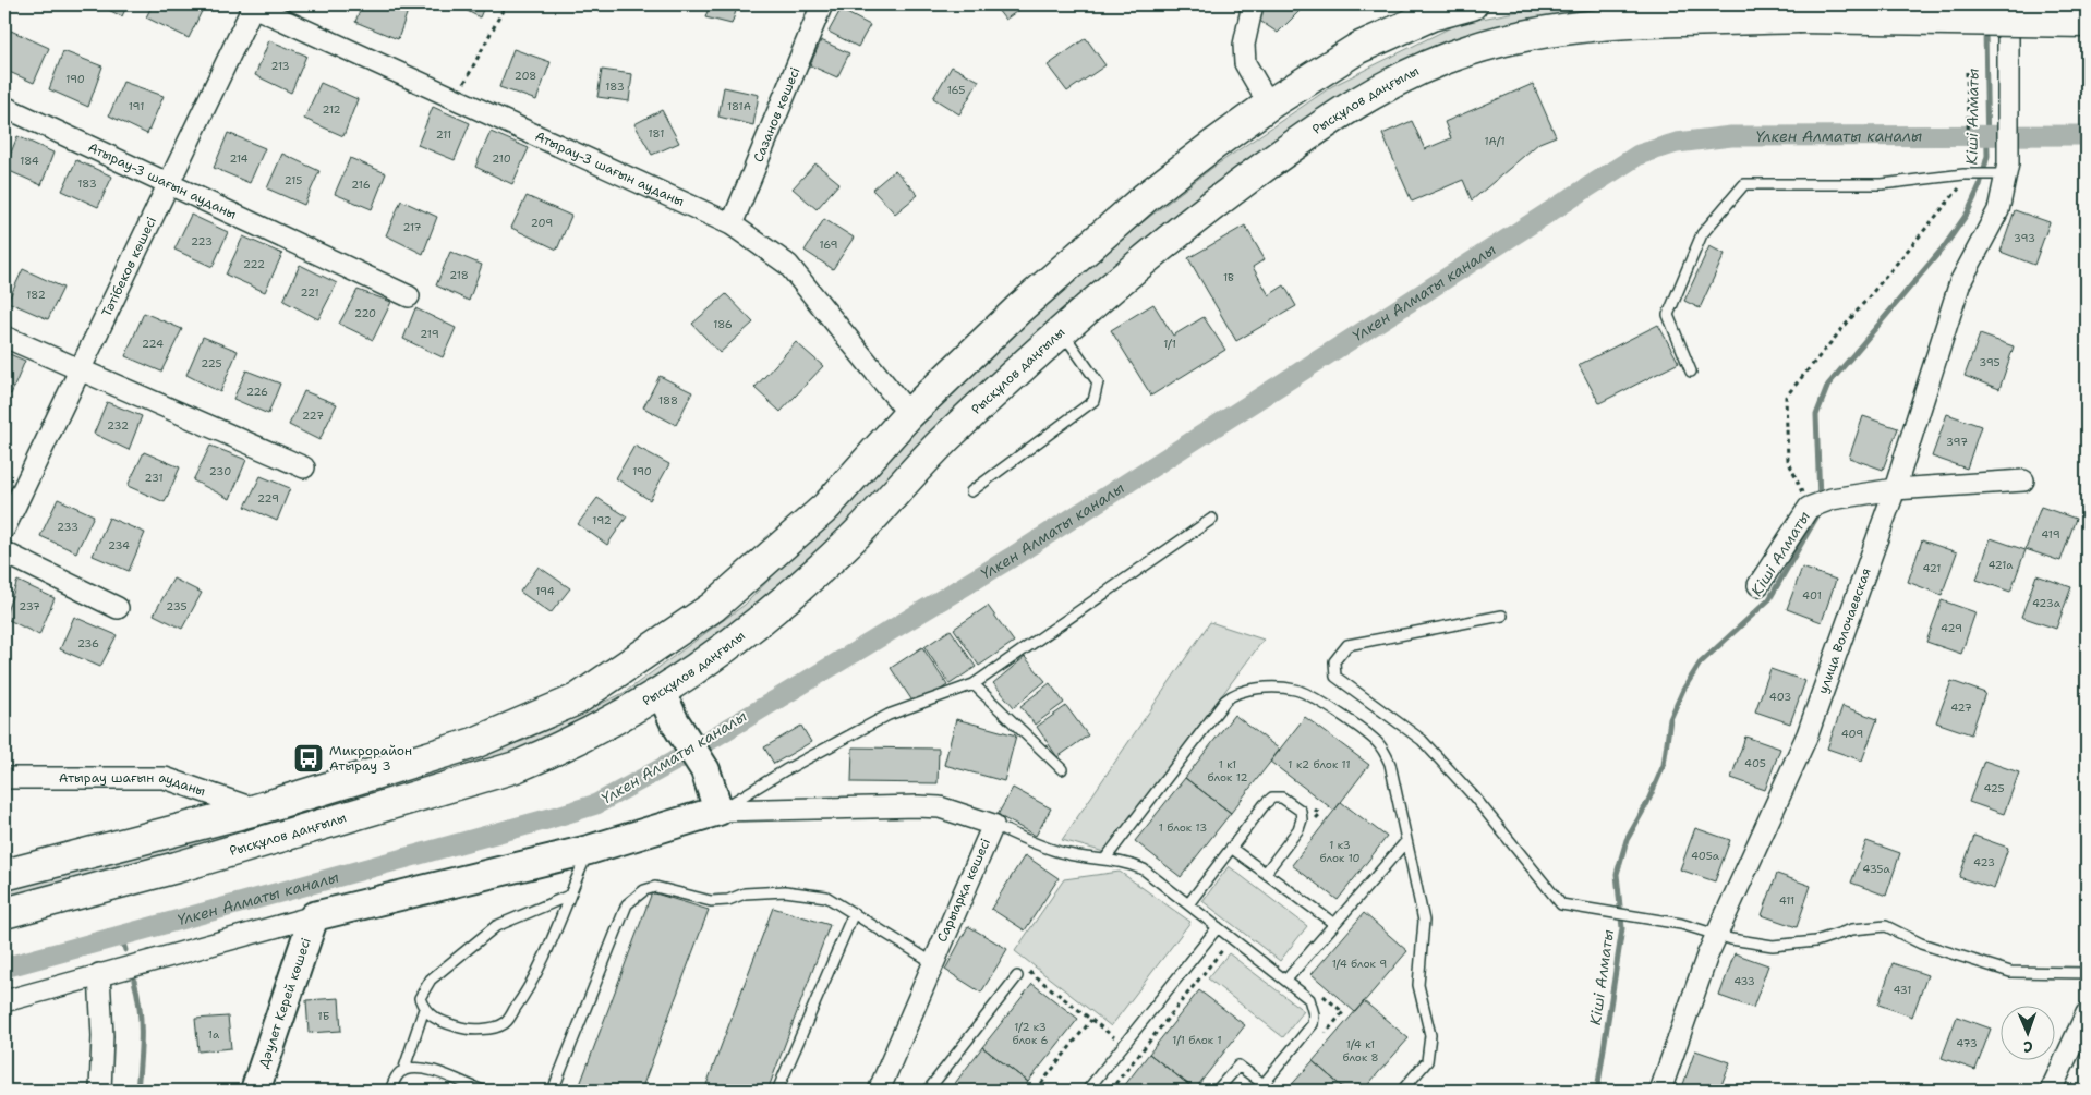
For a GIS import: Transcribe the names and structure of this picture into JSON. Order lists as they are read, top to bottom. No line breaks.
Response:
{"streets":{"main road":["Рысқұлов даңғылы"],"street":["Сазанов көшесі","Атырау-3 шағын ауданы","Тәтібеков көшесі","улица Волочаевская","Атырау шағын ауданы","Сарыарқа көшесі","Дәулет Керей көшесі"]},"crossings":[["Сазанов көшесі","Атырау-3 шағын ауданы"],["Атырау-3 шағын ауданы","Тәтібеков көшесі"]],"water":["Кіші Алматы","Үлкен Алматы каналы"],"places":{"bus stop":["Микрорайон Атырау 3"]},"house_numbers":["213","208","190","183","165","191","181А","212","181","211","1А/1","214","210","184","215","183","216","209","217","393","223","169","222","218","1В","221","182","220","186","219","224","1/1","395","225","226","188","227","232","397","230","190","231","229","192","233","419","234","421а","421","194","401","423а","237","235","429","236","403","427","409","405","1 к1 блок 12","1 к2 блок 11","425","1 блок 13","1 к3 блок 10","405а","423","435а","411","1/4 блок 9","433","431","1Б","1/2 к3 блок 6","1а","1/1 блок 1","473","1/4 к1 блок 8"],"north":"bottom"}
